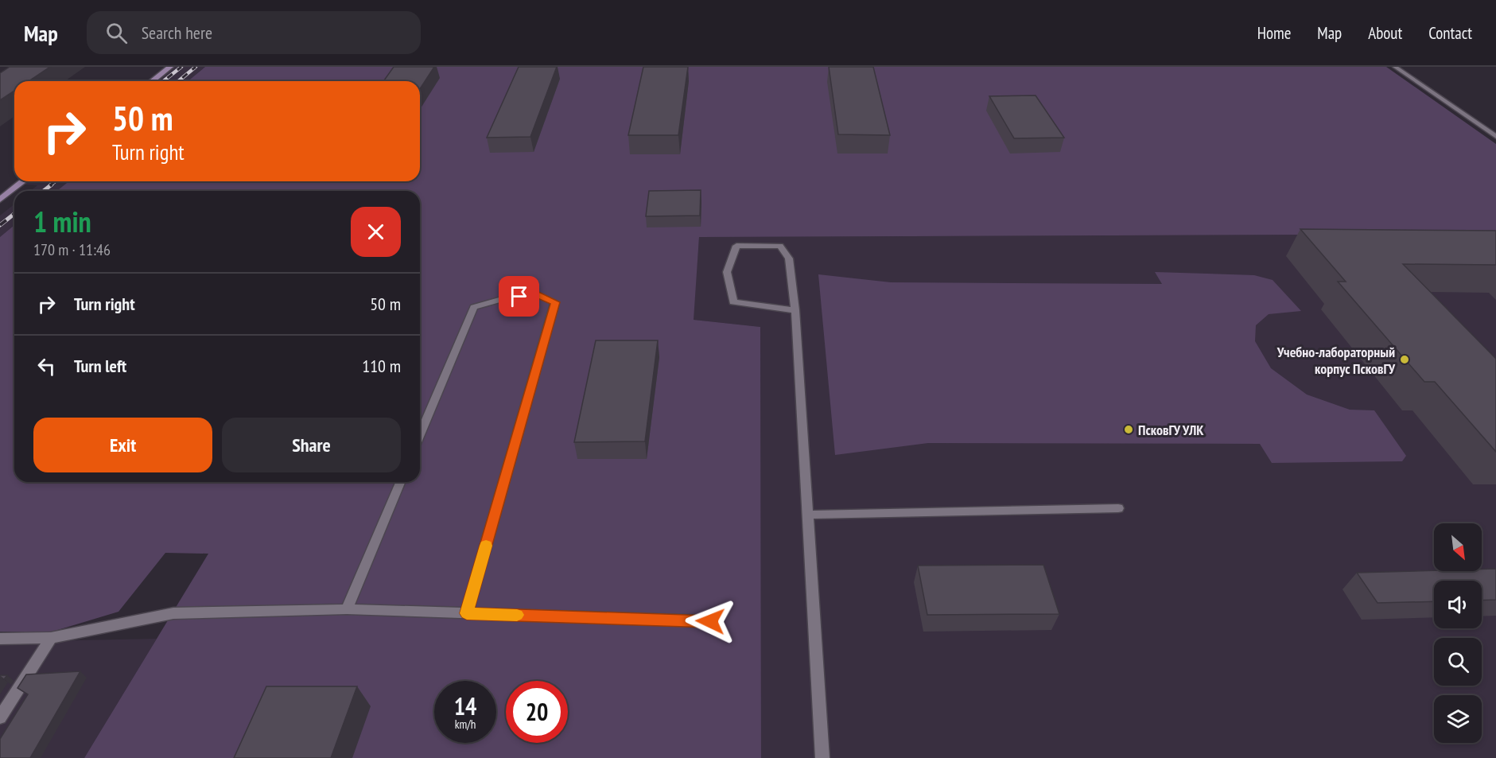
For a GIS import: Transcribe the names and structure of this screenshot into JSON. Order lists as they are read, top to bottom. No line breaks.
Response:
{"places":["Учебно-лабораторный корпус ПсковГУ","ПсковГУ УЛК"],"north":"bottom right","page":{"header":"Map","search":"Search here","nav":["Home","Map","About","Contact"],"turn":["50 m","Turn right"],"heading":["1 min","170 m · 11:46"],"list":[{"name":"Turn right","value":"50 m"},{"name":"Turn left","value":"110 m"}],"buttons":["Exit","Share"],"speed":"14 km/h","limit":"20"}}
